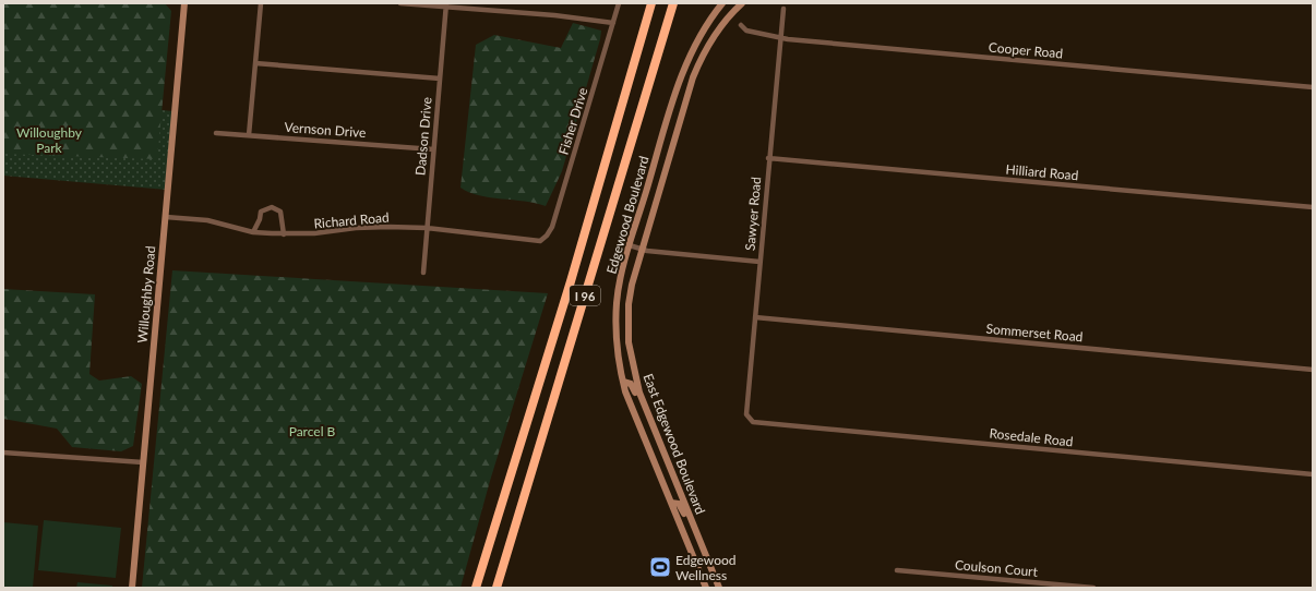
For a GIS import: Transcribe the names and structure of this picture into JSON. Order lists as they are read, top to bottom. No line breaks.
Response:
{"streets":{"highway":["I 96"],"street":["Cooper Road","Fisher Drive","Vernson Drive","Dadson Drive","Hilliard Road","Sawyer Road","Edgewood Boulevard","Richard Road","Willoughby Road","Sommerset Road","Rosedale Road","East Edgewood Boulevard","Coulson Court"]},"crossings":[["Cooper Road","Sawyer Road"],["Fisher Drive","Richard Road"],["Vernson Drive","Dadson Drive"],["Dadson Drive","Richard Road"],["Hilliard Road","Sawyer Road"],["Sawyer Road","Sommerset Road"],["Sawyer Road","Rosedale Road"],["Richard Road","Willoughby Road"]],"parks":["Willoughby Park","Parcel B"],"places":{"sports":["Edgewood Wellness"]}}
